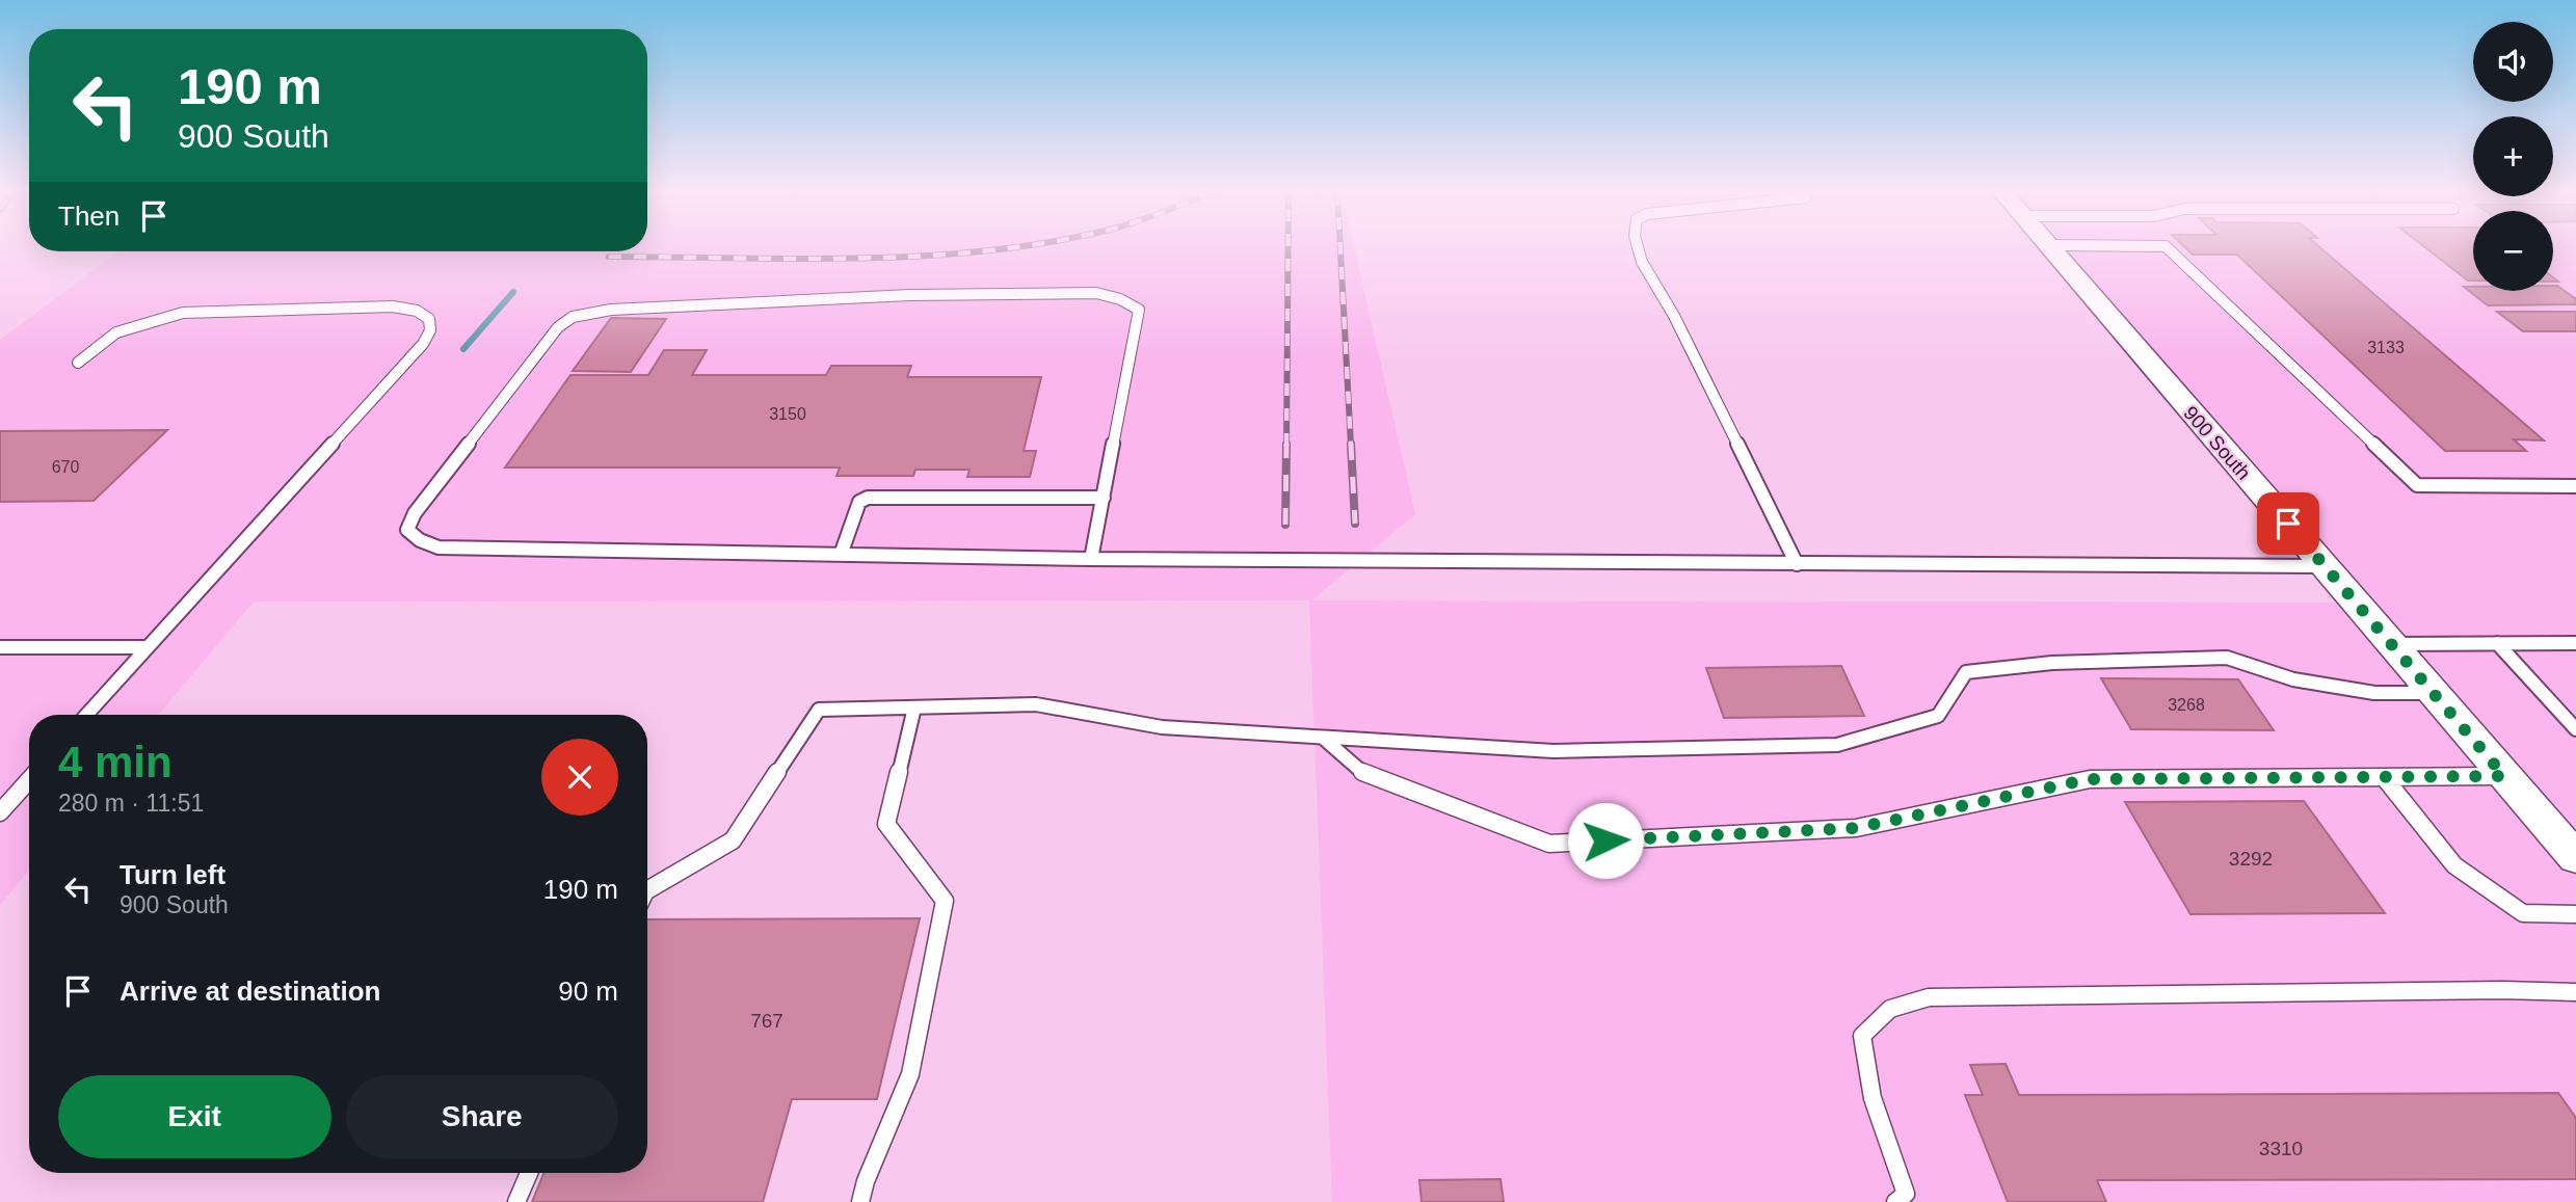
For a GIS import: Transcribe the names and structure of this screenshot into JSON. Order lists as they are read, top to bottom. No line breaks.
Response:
{"streets":{"street":["900 South"]},"house_numbers":["3133","3150","670","3268","3292","767","3310"],"page":{"map_buttons":["+","−"],"turn":["190 m","900 South"],"then":"Then","heading":["4 min","280 m · 11:51"],"list":[{"name":"Turn left","note":"900 South","value":"190 m"},{"name":"Arrive at destination","value":"90 m"}],"buttons":["Exit","Share"]}}
